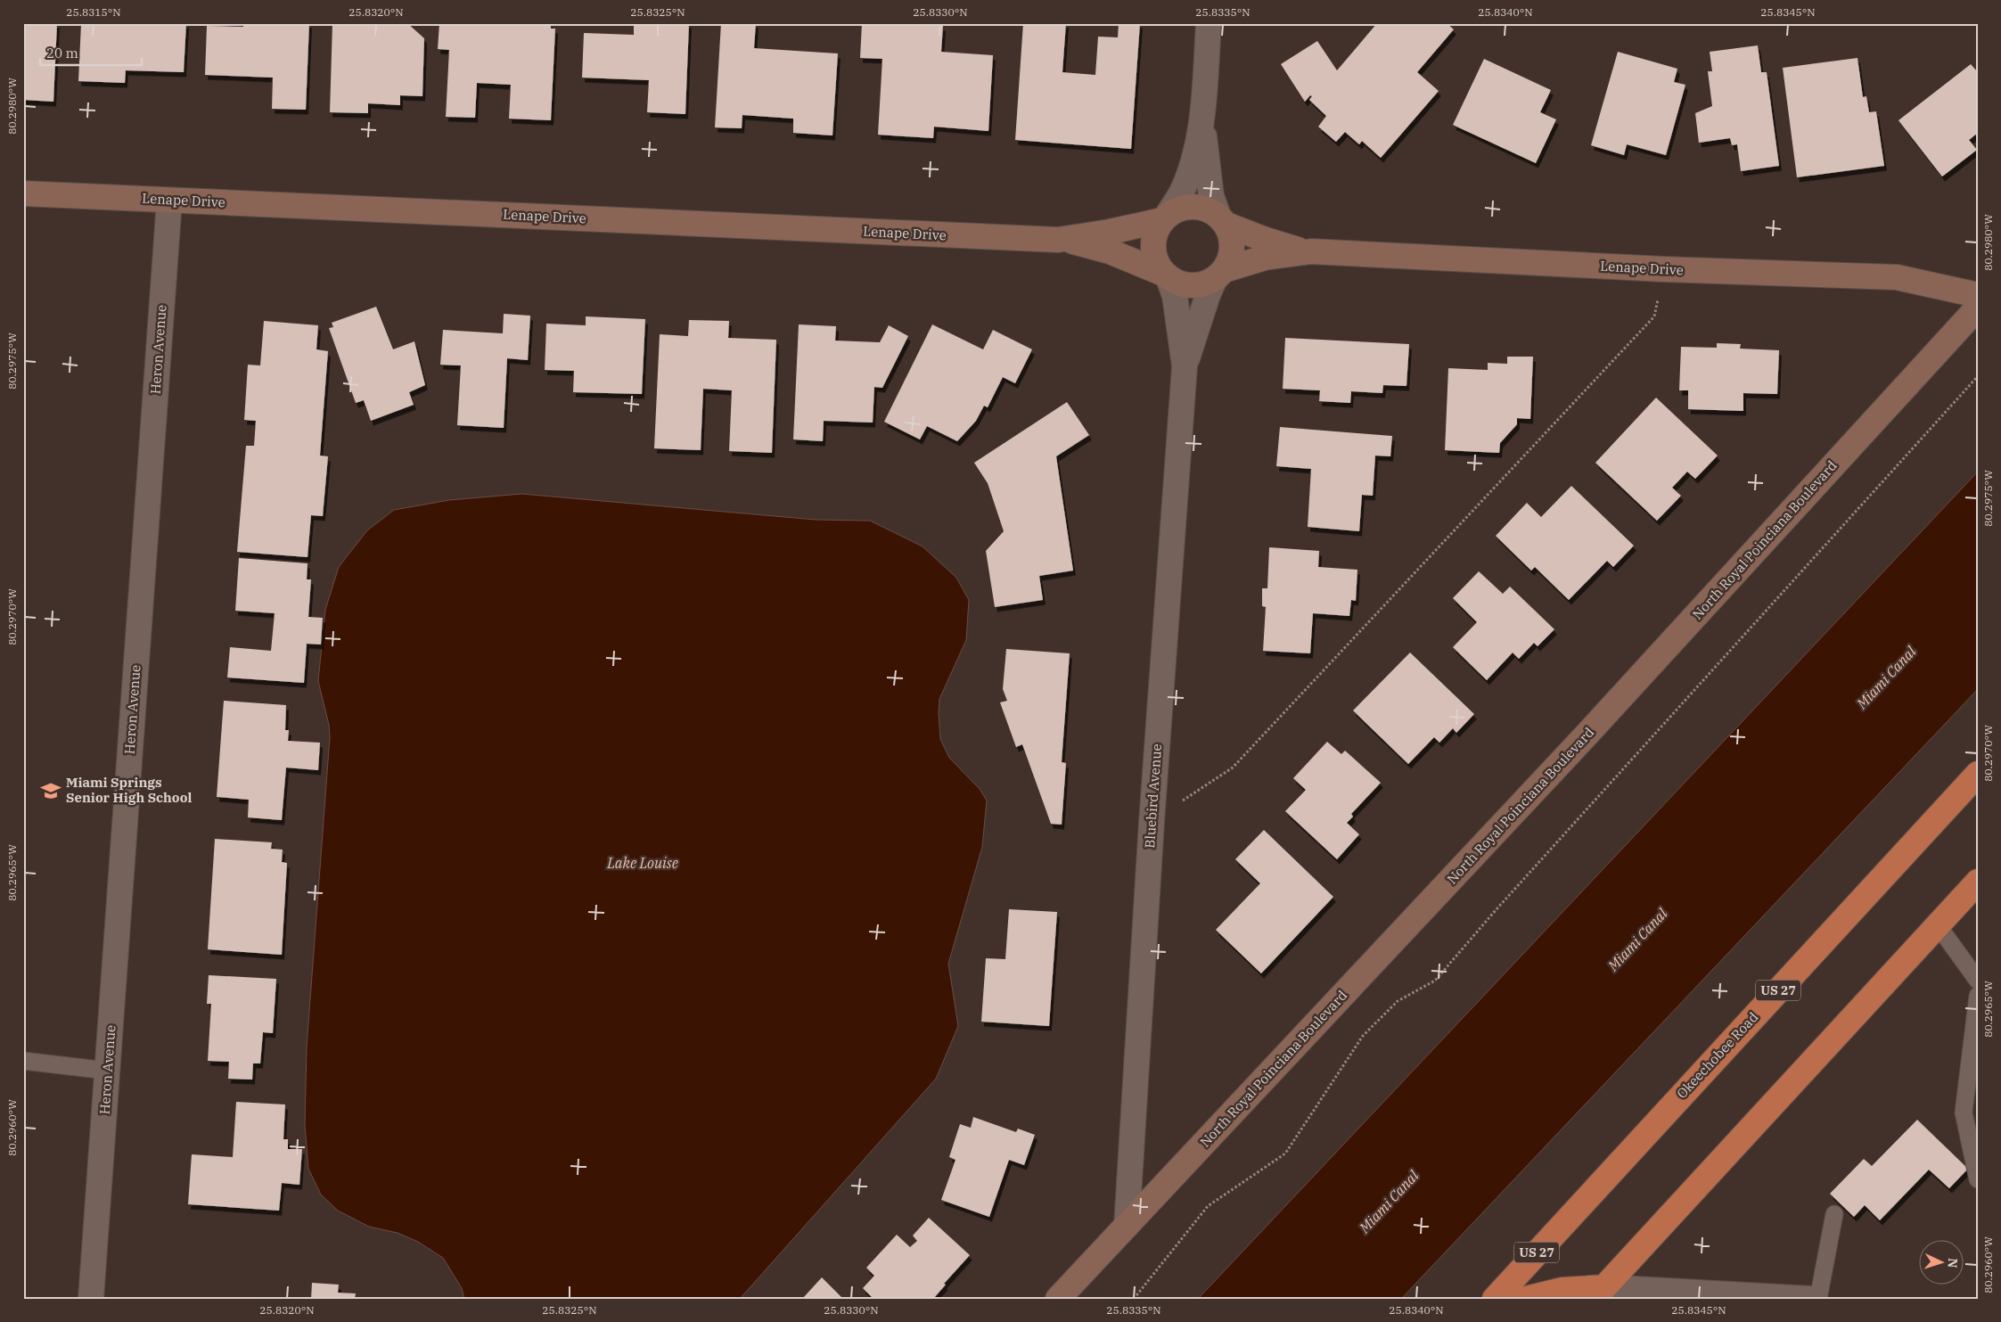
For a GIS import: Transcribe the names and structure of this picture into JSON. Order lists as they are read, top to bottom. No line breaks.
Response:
{"streets":{"highway":["US 27","Okeechobee Road"],"street":["Lenape Drive","Heron Avenue","North Royal Poinciana Boulevard","Bluebird Avenue"]},"crossings":[["Lenape Drive","Heron Avenue"],["Lenape Drive","Bluebird Avenue"],["North Royal Poinciana Boulevard","Bluebird Avenue"]],"water":["Miami Canal","Lake Louise"],"places":{"school or university":["Miami Springs Senior High School"]},"scale_bar":"20 m","north":"right","coordinates":["25.8315°N","25.8320°N","25.8325°N","25.8330°N","25.8335°N","25.8340°N","25.8345°N","80.2980°W","80.2975°W","80.2970°W","80.2965°W","80.2960°W"]}
